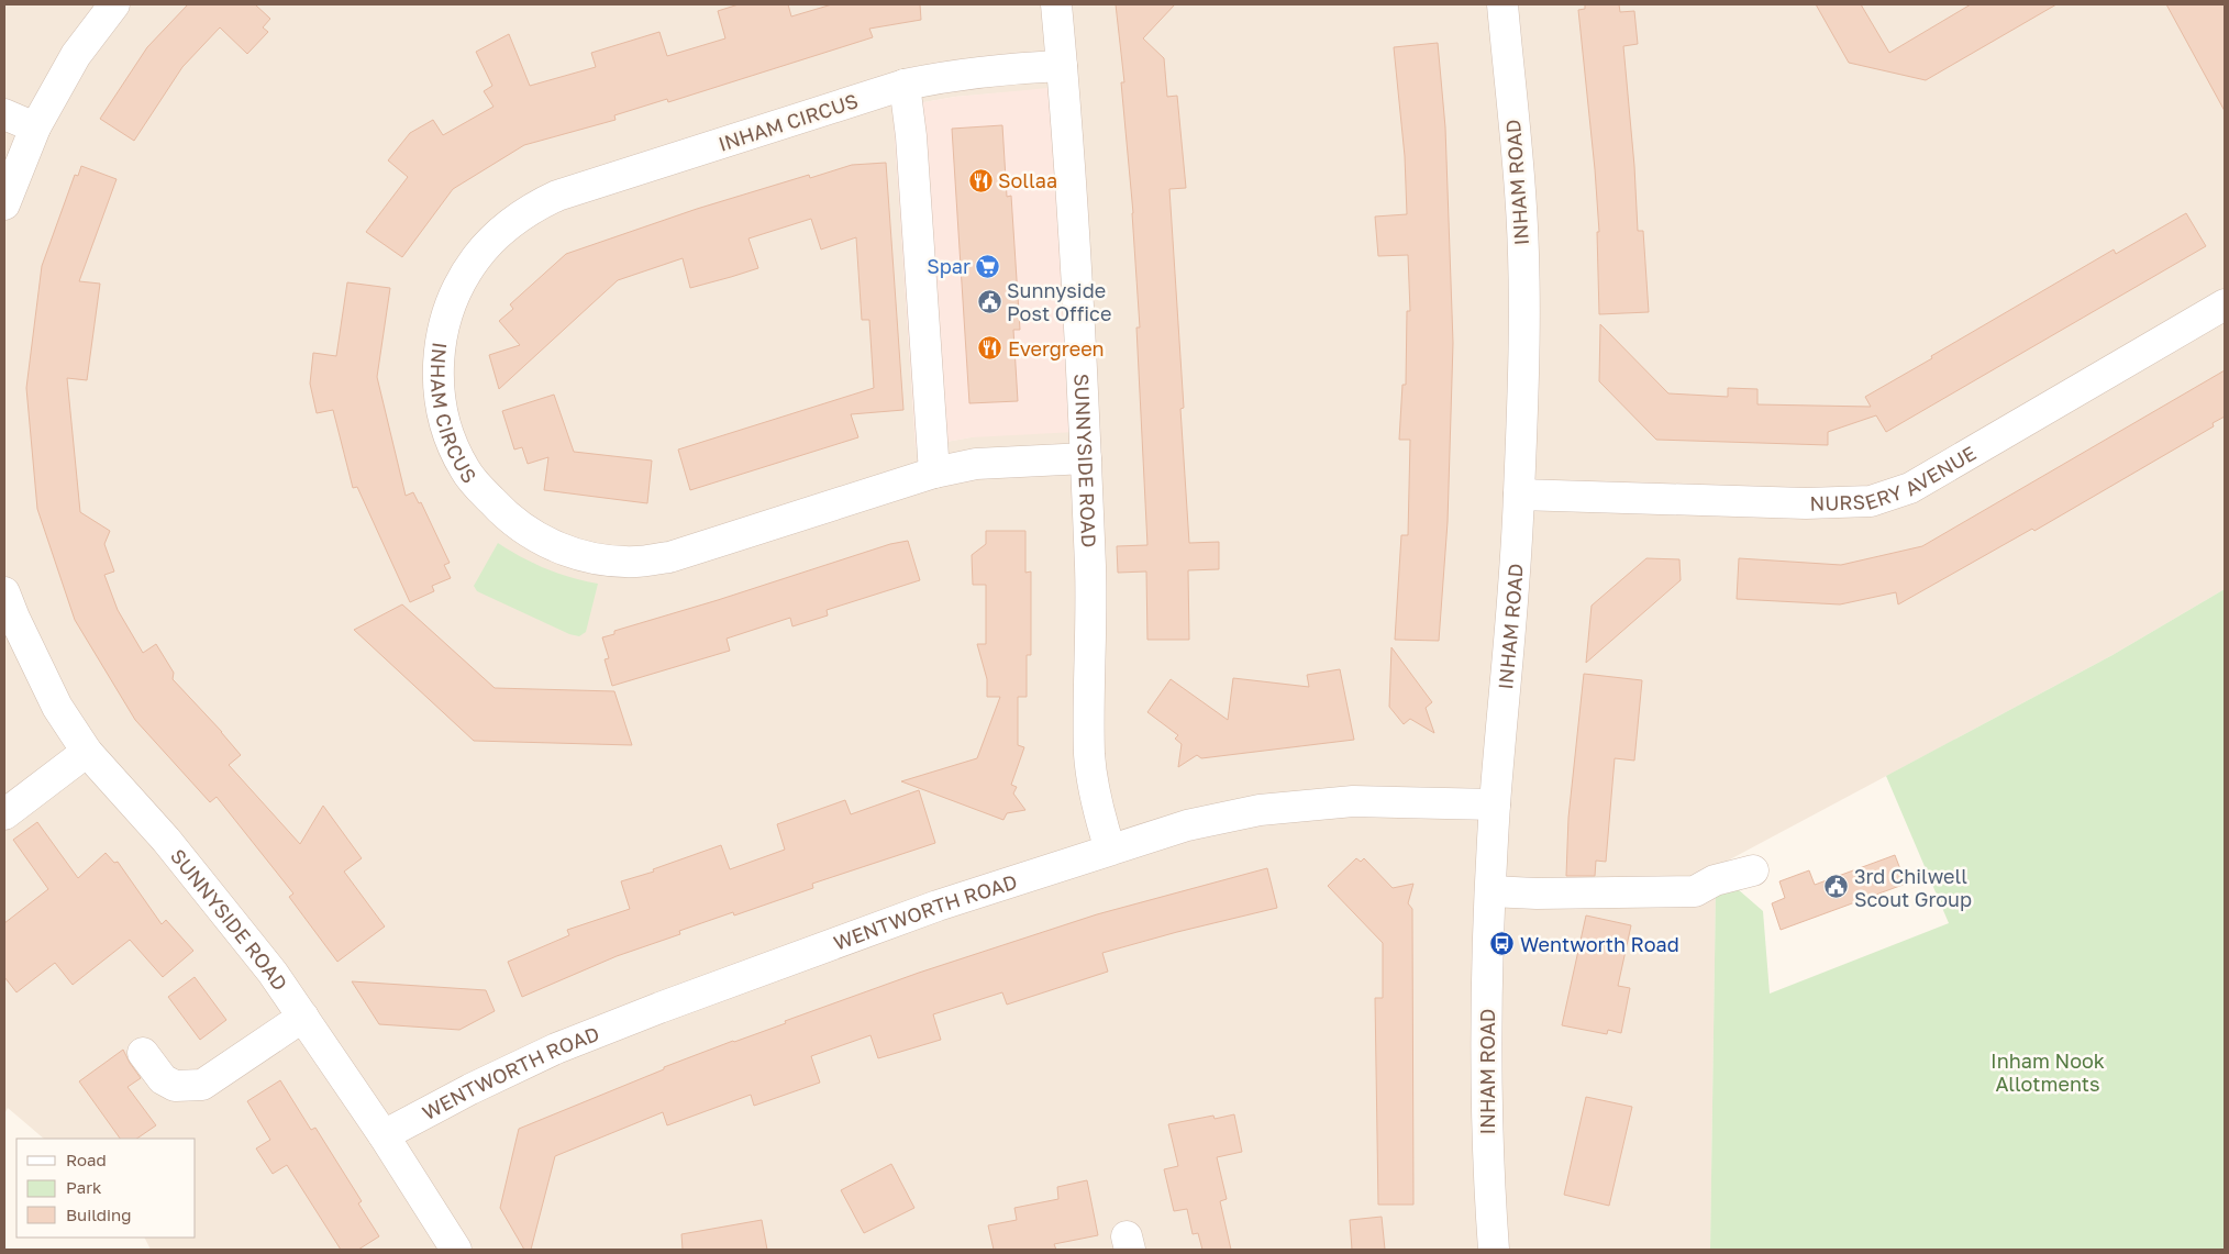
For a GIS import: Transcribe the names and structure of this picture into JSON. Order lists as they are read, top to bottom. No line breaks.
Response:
{"streets":{"street":["INHAM CIRCUS","INHAM ROAD","SUNNYSIDE ROAD","NURSERY AVENUE","WENTWORTH ROAD"]},"crossings":[["INHAM CIRCUS","SUNNYSIDE ROAD"],["INHAM ROAD","NURSERY AVENUE"],["INHAM ROAD","WENTWORTH ROAD"],["SUNNYSIDE ROAD","WENTWORTH ROAD"]],"parks":["Inham Nook Allotments"],"places":{"restaurant":["Sollaa","Evergreen"],"supermarket":["Spar"],"public building":["Sunnyside Post Office","3rd Chilwell Scout Group"],"bus stop":["Wentworth Road"]},"legend":["Road","Park","Building"]}
